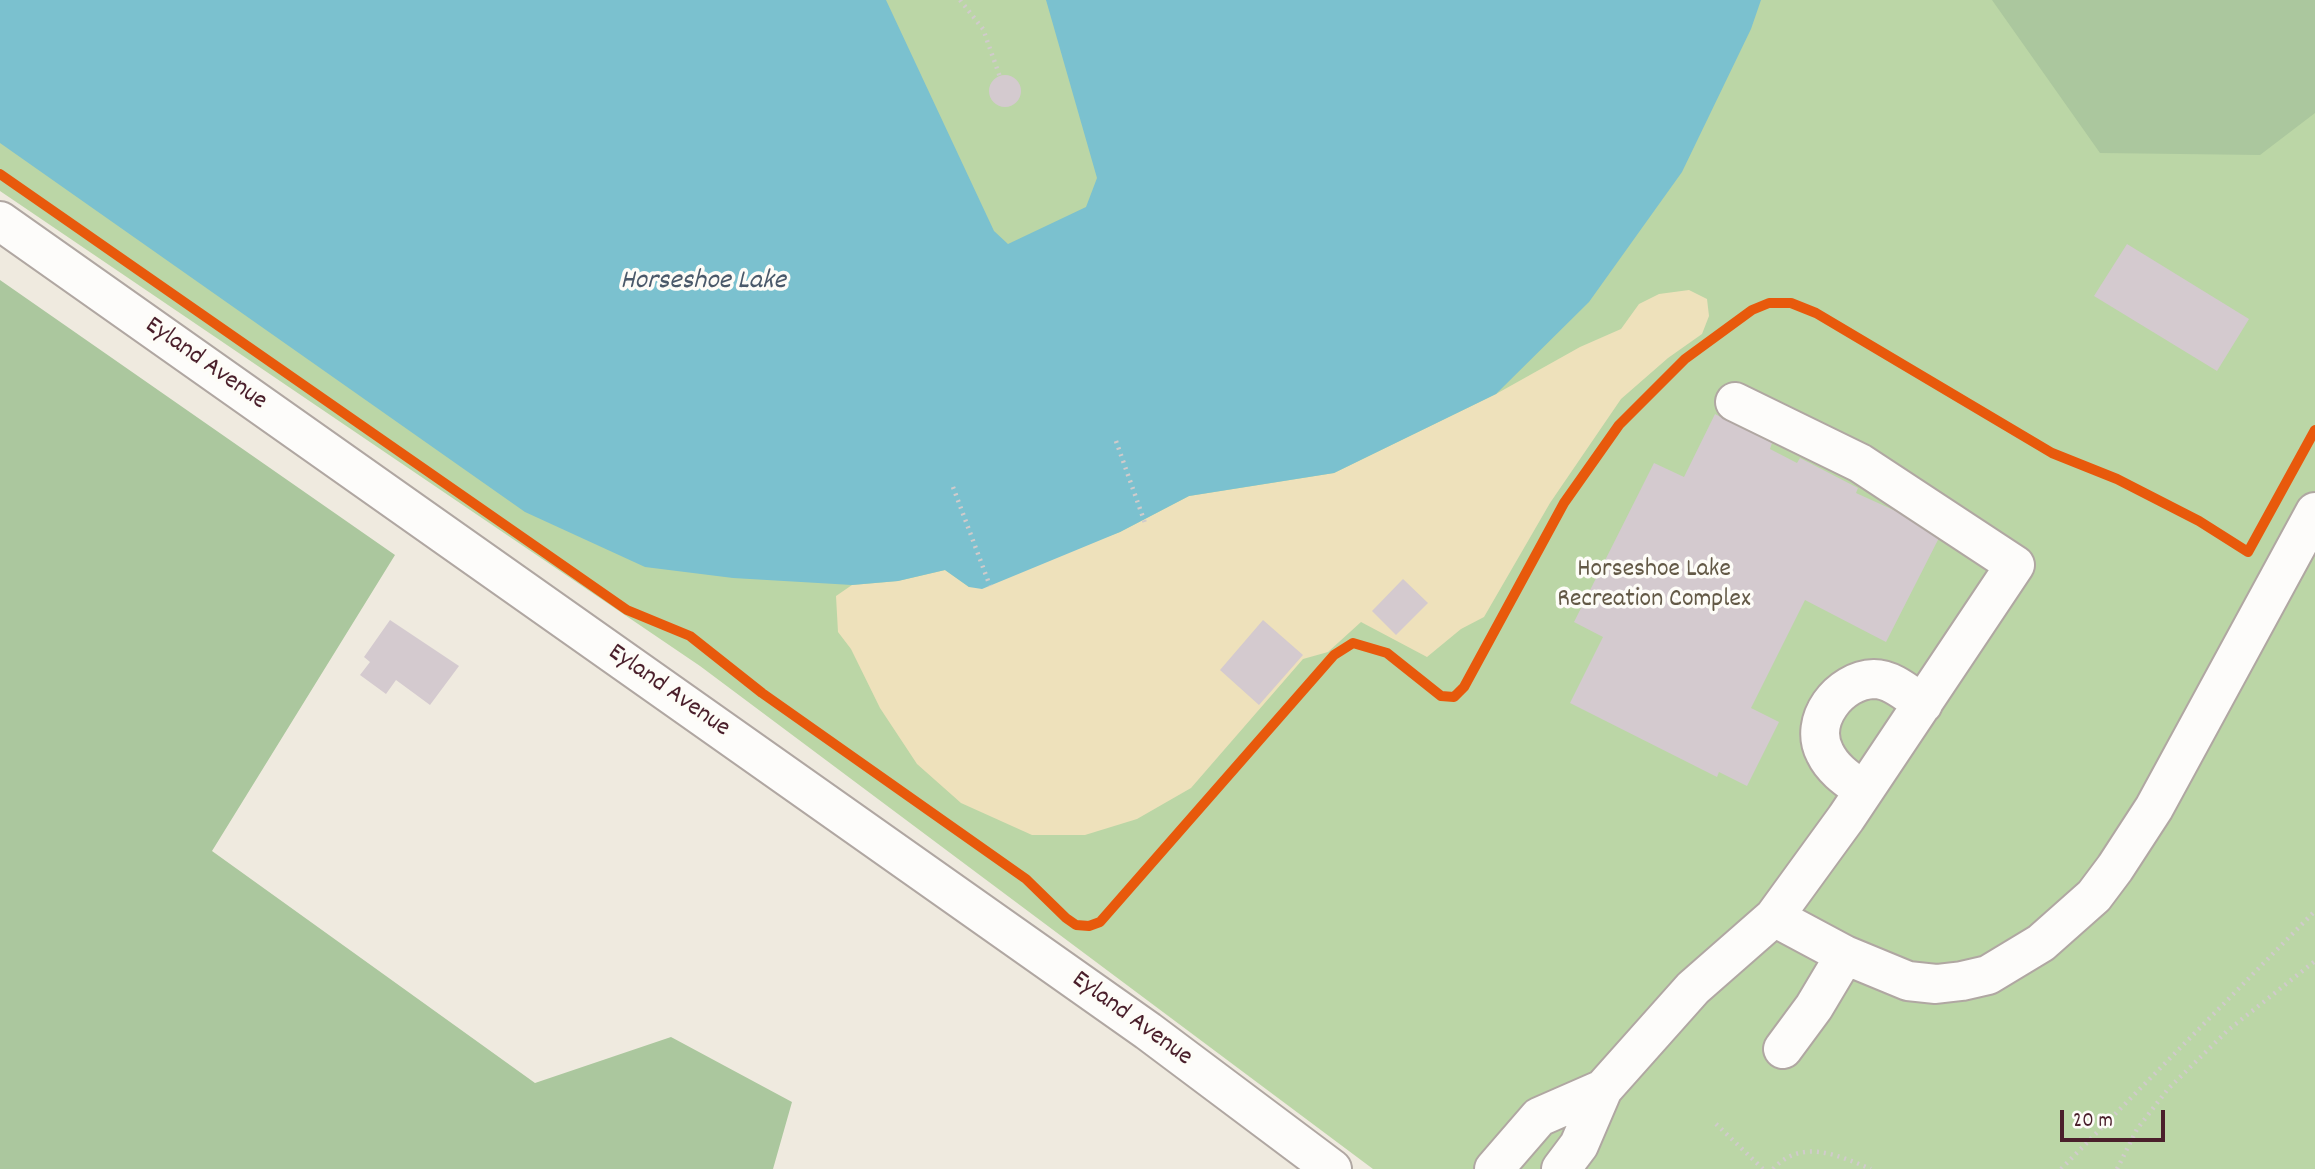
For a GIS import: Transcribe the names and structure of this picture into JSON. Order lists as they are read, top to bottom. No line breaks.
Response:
{"streets":{"street":["Eyland Avenue"]},"water":["Horseshoe Lake"],"parks":["Horseshoe Lake Recreation Complex"],"scale_bar":"20 m"}
